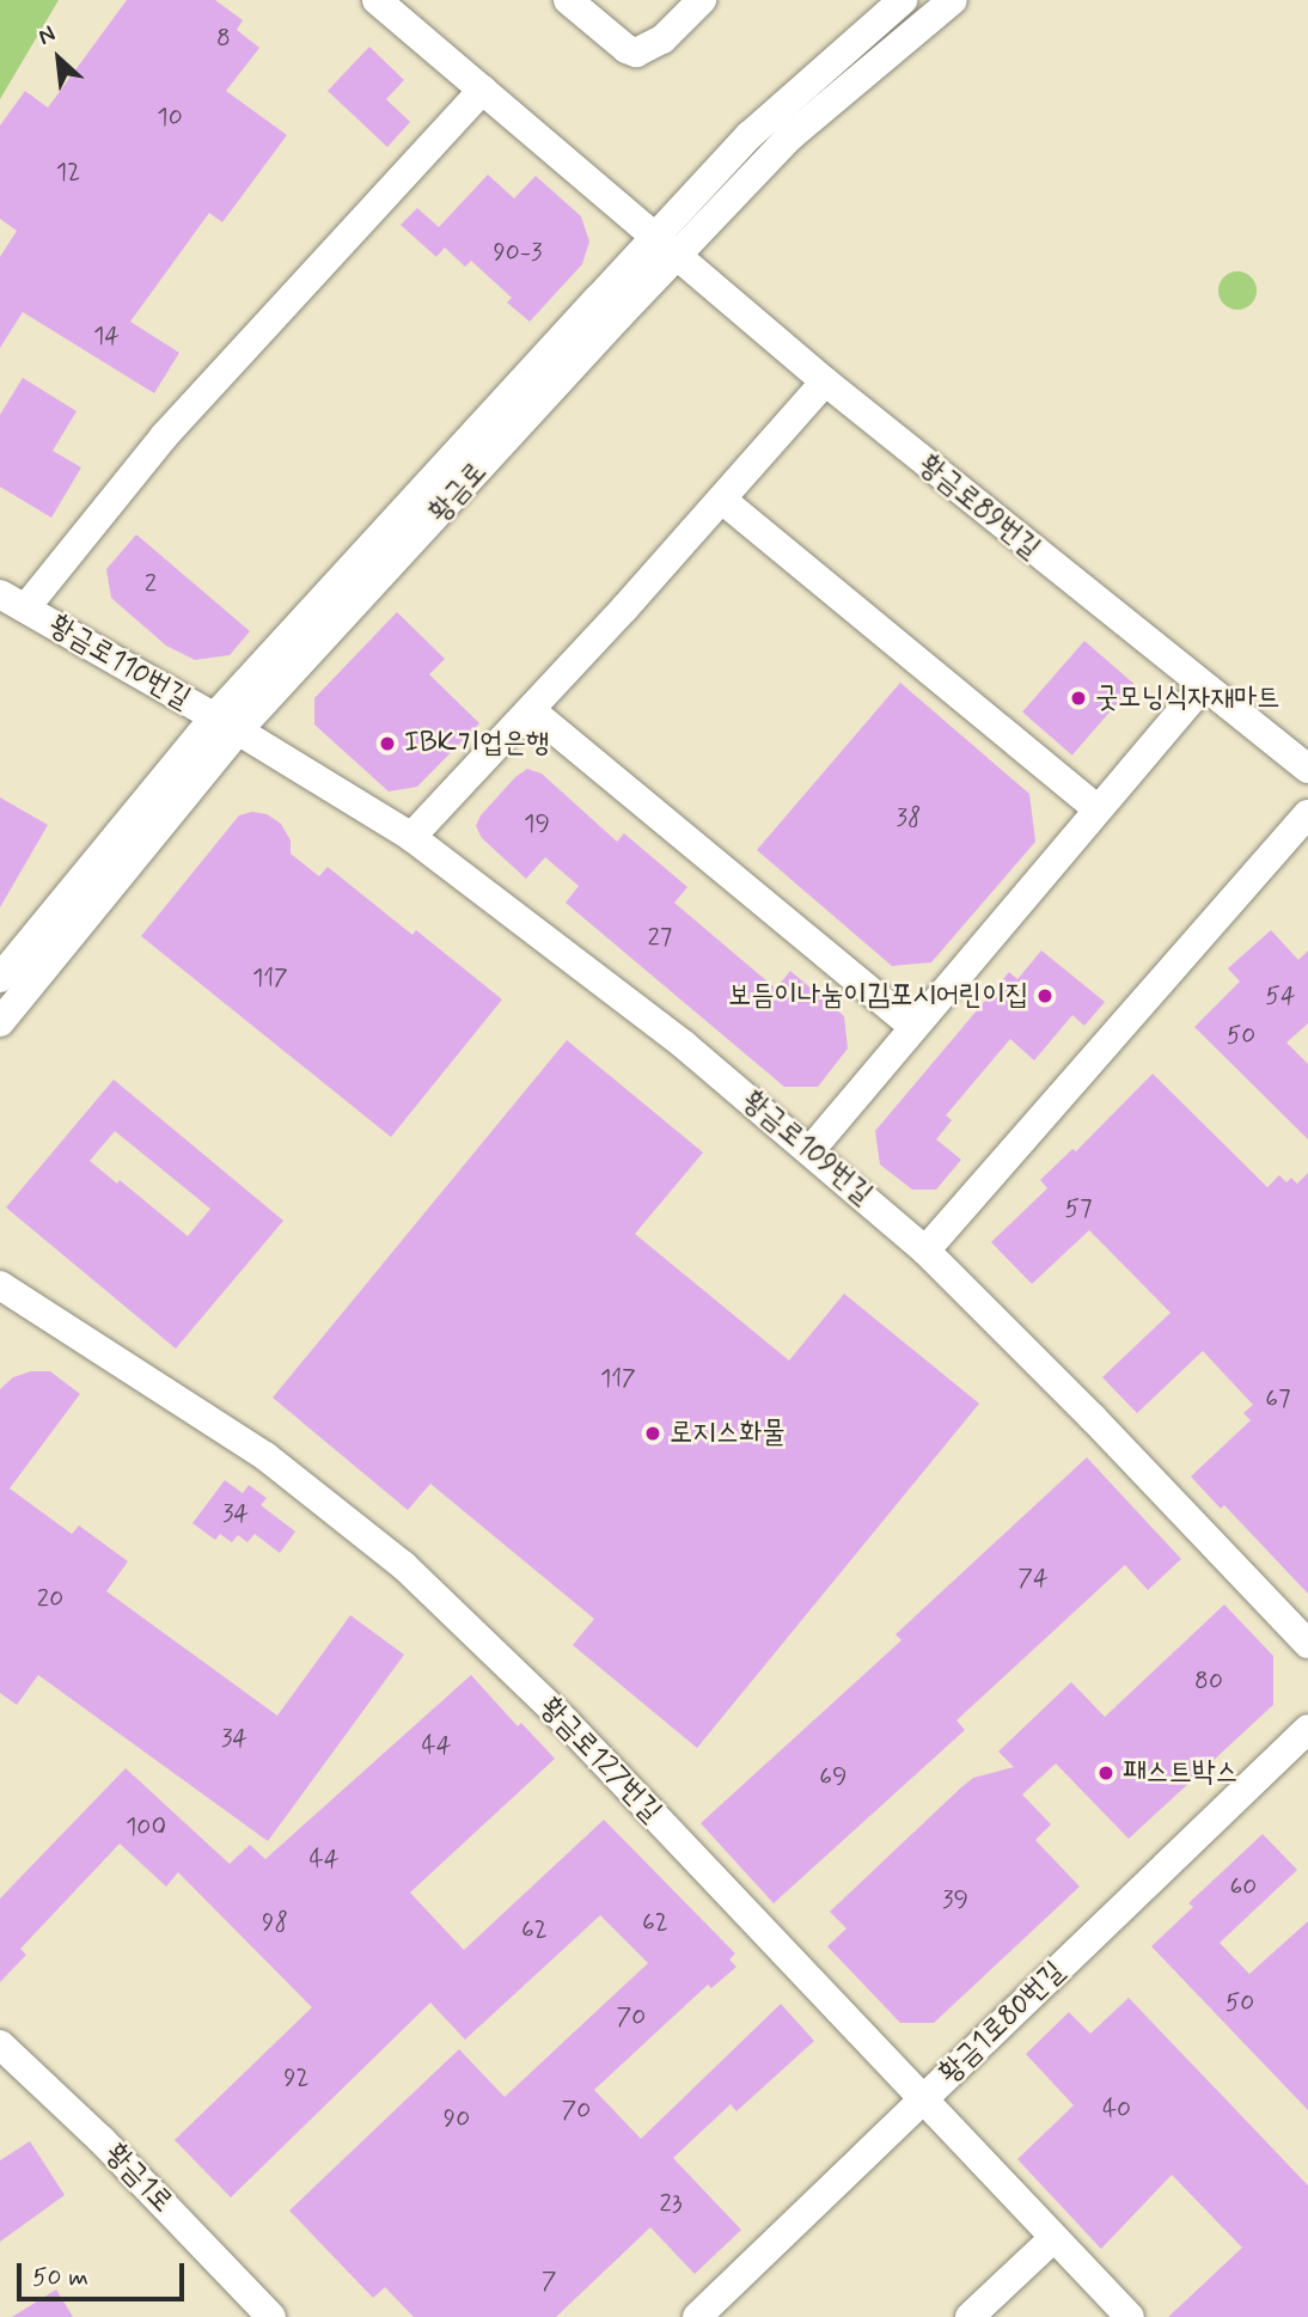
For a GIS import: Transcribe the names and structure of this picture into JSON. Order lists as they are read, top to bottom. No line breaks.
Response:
{"streets":{"street":["황금로","황금로89번길","황금로110번길","황금로109번길","황금로127번길","황금1로80번길","황금1로"]},"crossings":[["황금로","황금로89번길"],["황금로","황금로110번길"],["황금로","황금로109번길"],["황금로110번길","황금로109번길"],["황금로127번길","황금1로80번길"]],"places":["굿모닝식자재마트","IBK기업은행","보듬이나눔이김포시어린이집","로지스화물","패스트박스"],"house_numbers":["8","10","12","90-3","14","2","38","19","27","117","54","50","57","117","67","34","74","20","80","34","44","69","100","44","60","39","98","62","62","50","70","92","40","70","90","23","7"],"scale_bar":"50 m","north":"top left"}
